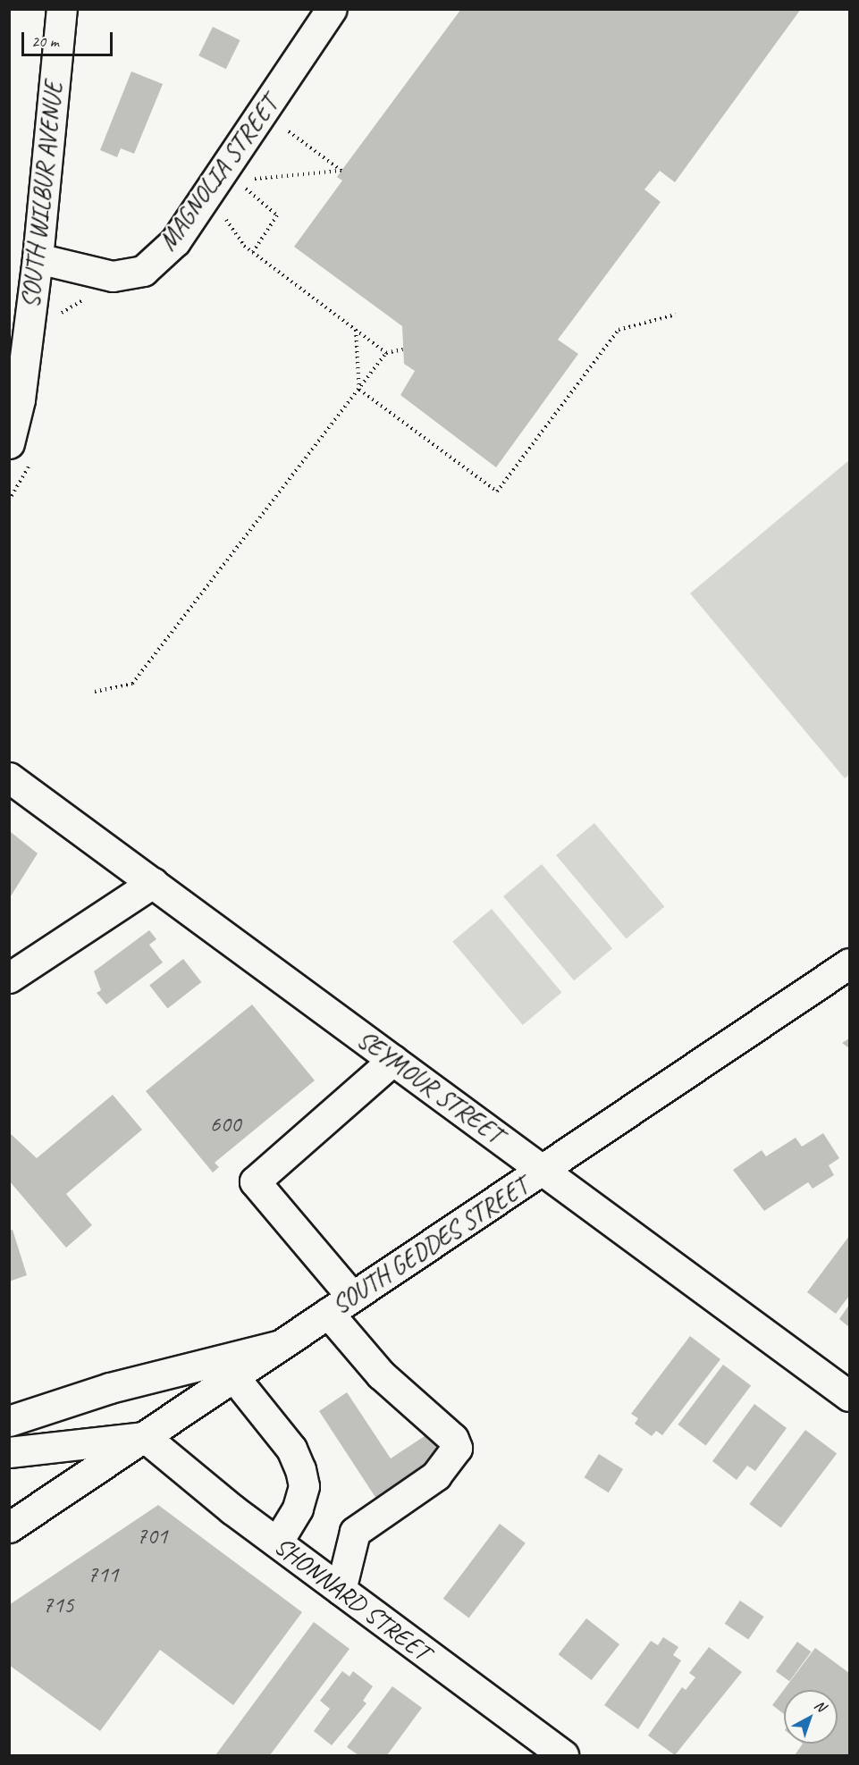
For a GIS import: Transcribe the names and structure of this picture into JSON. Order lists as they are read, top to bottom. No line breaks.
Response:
{"streets":{"street":["MAGNOLIA STREET","SOUTH WILBUR AVENUE","SEYMOUR STREET","SOUTH GEDDES STREET","SHONNARD STREET"]},"crossings":[["MAGNOLIA STREET","SOUTH WILBUR AVENUE"],["SEYMOUR STREET","SOUTH GEDDES STREET"],["SOUTH GEDDES STREET","SHONNARD STREET"]],"house_numbers":["600","701","711","715"],"scale_bar":"20 m","north":"top right"}
